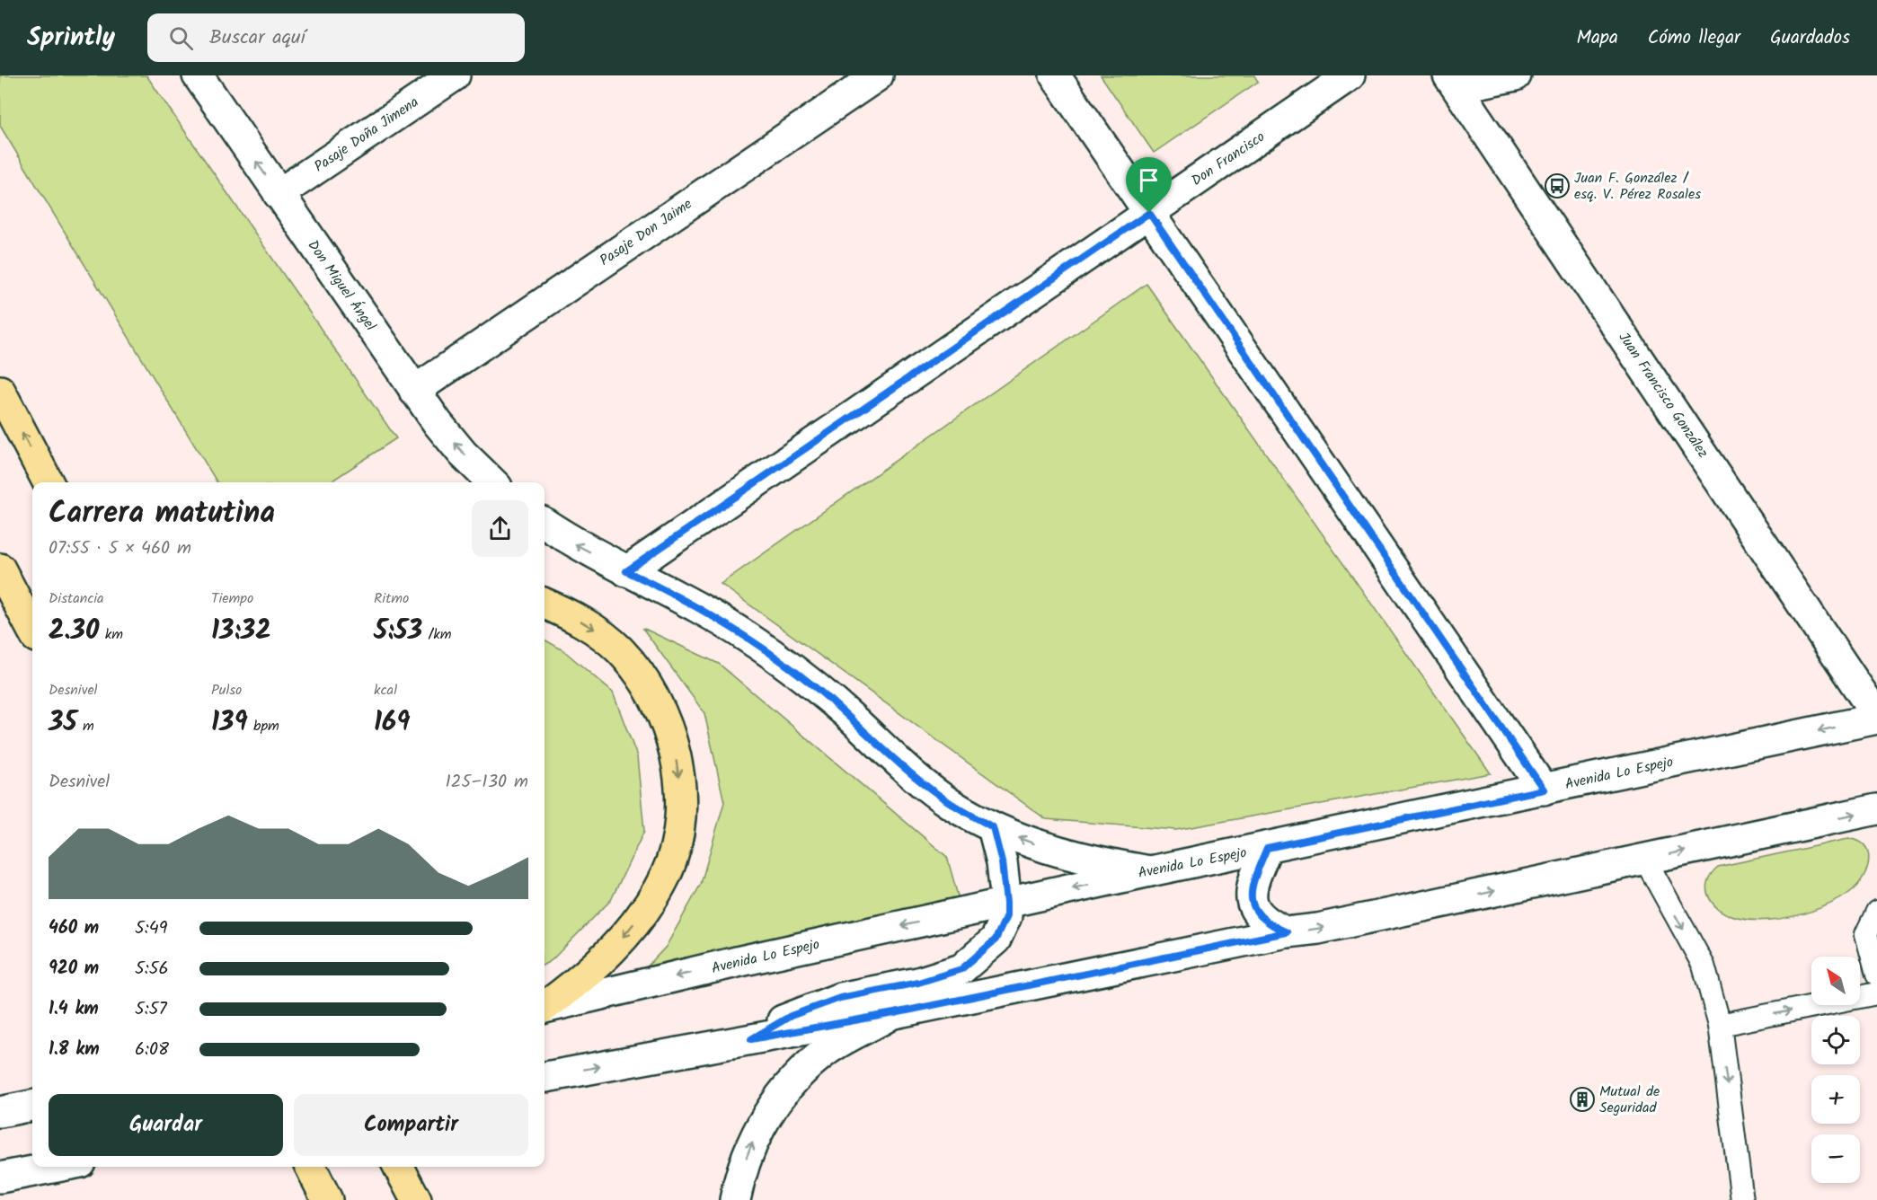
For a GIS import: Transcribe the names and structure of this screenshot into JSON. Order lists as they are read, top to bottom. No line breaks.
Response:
{"streets":{"street":["Pasaje Doña Jimena","Don Francisco","Pasaje Don Jaime","Don Miguel Ángel","Juan Francisco González","Avenida Lo Espejo"]},"crossings":[["Pasaje Doña Jimena","Don Miguel Ángel"],["Pasaje Don Jaime","Don Miguel Ángel"],["Juan Francisco González","Avenida Lo Espejo"]],"one_way":["Don Miguel Ángel"],"places":{"bus stop":["Juan F. González / esq. V. Pérez Rosales"],"building":["Mutual de Seguridad"]},"north":"top left","page":{"header":"Sprintly","search":"Buscar aquí","nav":["Mapa","Cómo llegar","Guardados"],"heading":["Carrera matutina","07:55 · 5 × 460 m"],"stats":[["Distancia","2.30 km"],["Tiempo","13:32"],["Ritmo","5:53 /km"],["Desnivel","35 m"],["Pulso","139 bpm"],["kcal","169"]],"chart":["Desnivel","125–130 m"],"list":[{"name":"460 m","note":"5:49"},{"name":"920 m","note":"5:56"},{"name":"1.4 km","note":"5:57"},{"name":"1.8 km","note":"6:08"}],"map_buttons":["+","−"],"buttons":["Guardar","Compartir"]}}
